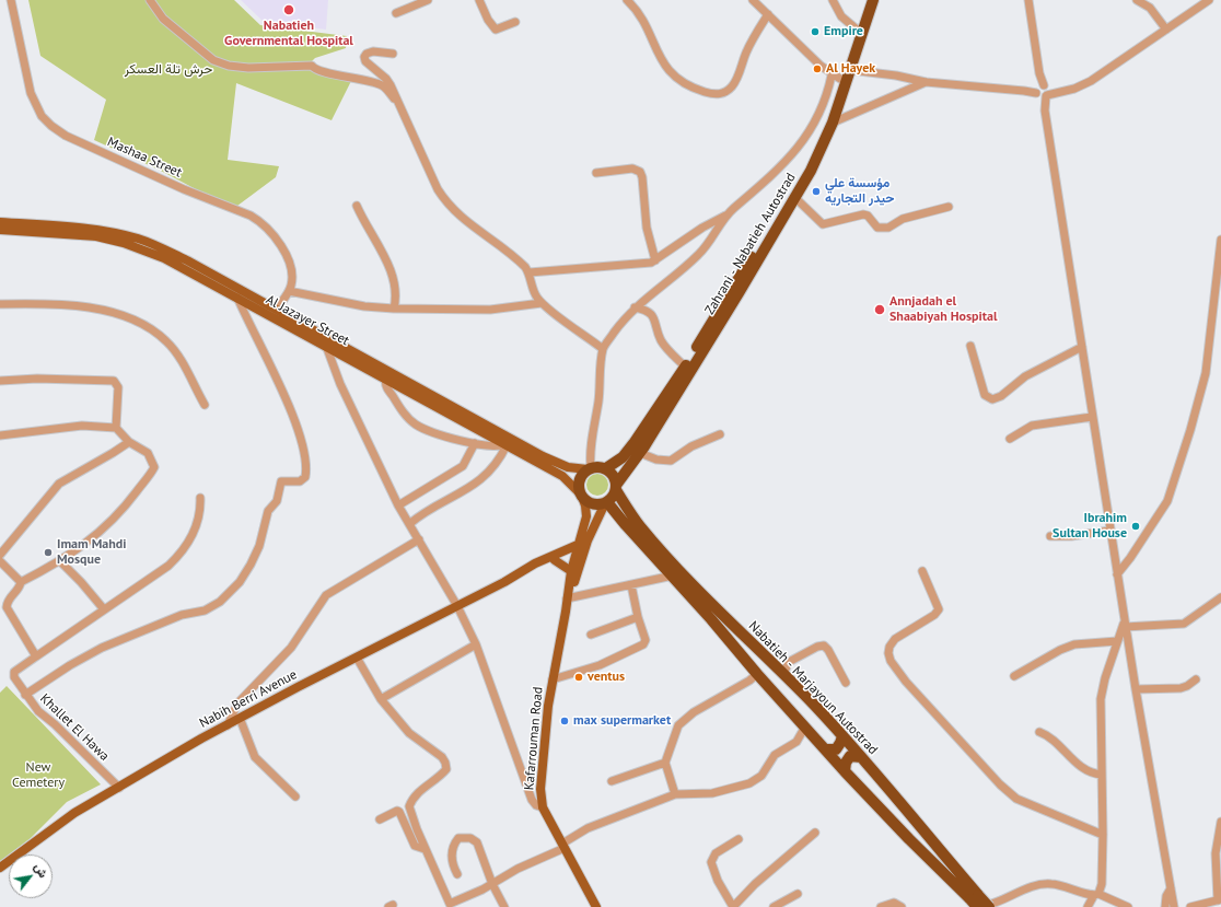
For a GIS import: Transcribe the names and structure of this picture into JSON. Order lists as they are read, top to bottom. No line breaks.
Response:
{"streets":{"highway":["Zahrani - Nabatieh Autostrad","Nabatieh - Marjayoun Autostrad"],"main road":["Al Jazayer Street","Nabih Berri Avenue","Kafarrouman Road"],"street":["Mashaa Street","Khallet El Hawa"]},"crossings":[["Zahrani - Nabatieh Autostrad","Al Jazayer Street"],["Zahrani - Nabatieh Autostrad","Nabatieh - Marjayoun Autostrad"],["Al Jazayer Street","Nabatieh - Marjayoun Autostrad"],["Nabih Berri Avenue","Khallet El Hawa"]],"parks":["حرش تلة العسكر","New Cemetery"],"places":["Nabatieh Governmental Hospital","Empire","Al Hayek","مؤسسة علي حيدر التجاريه","Annjadah el Shaabiyah Hospital","Ibrahim Sultan House","Imam Mahdi Mosque","ventus","max supermarket"],"north":"top right"}
